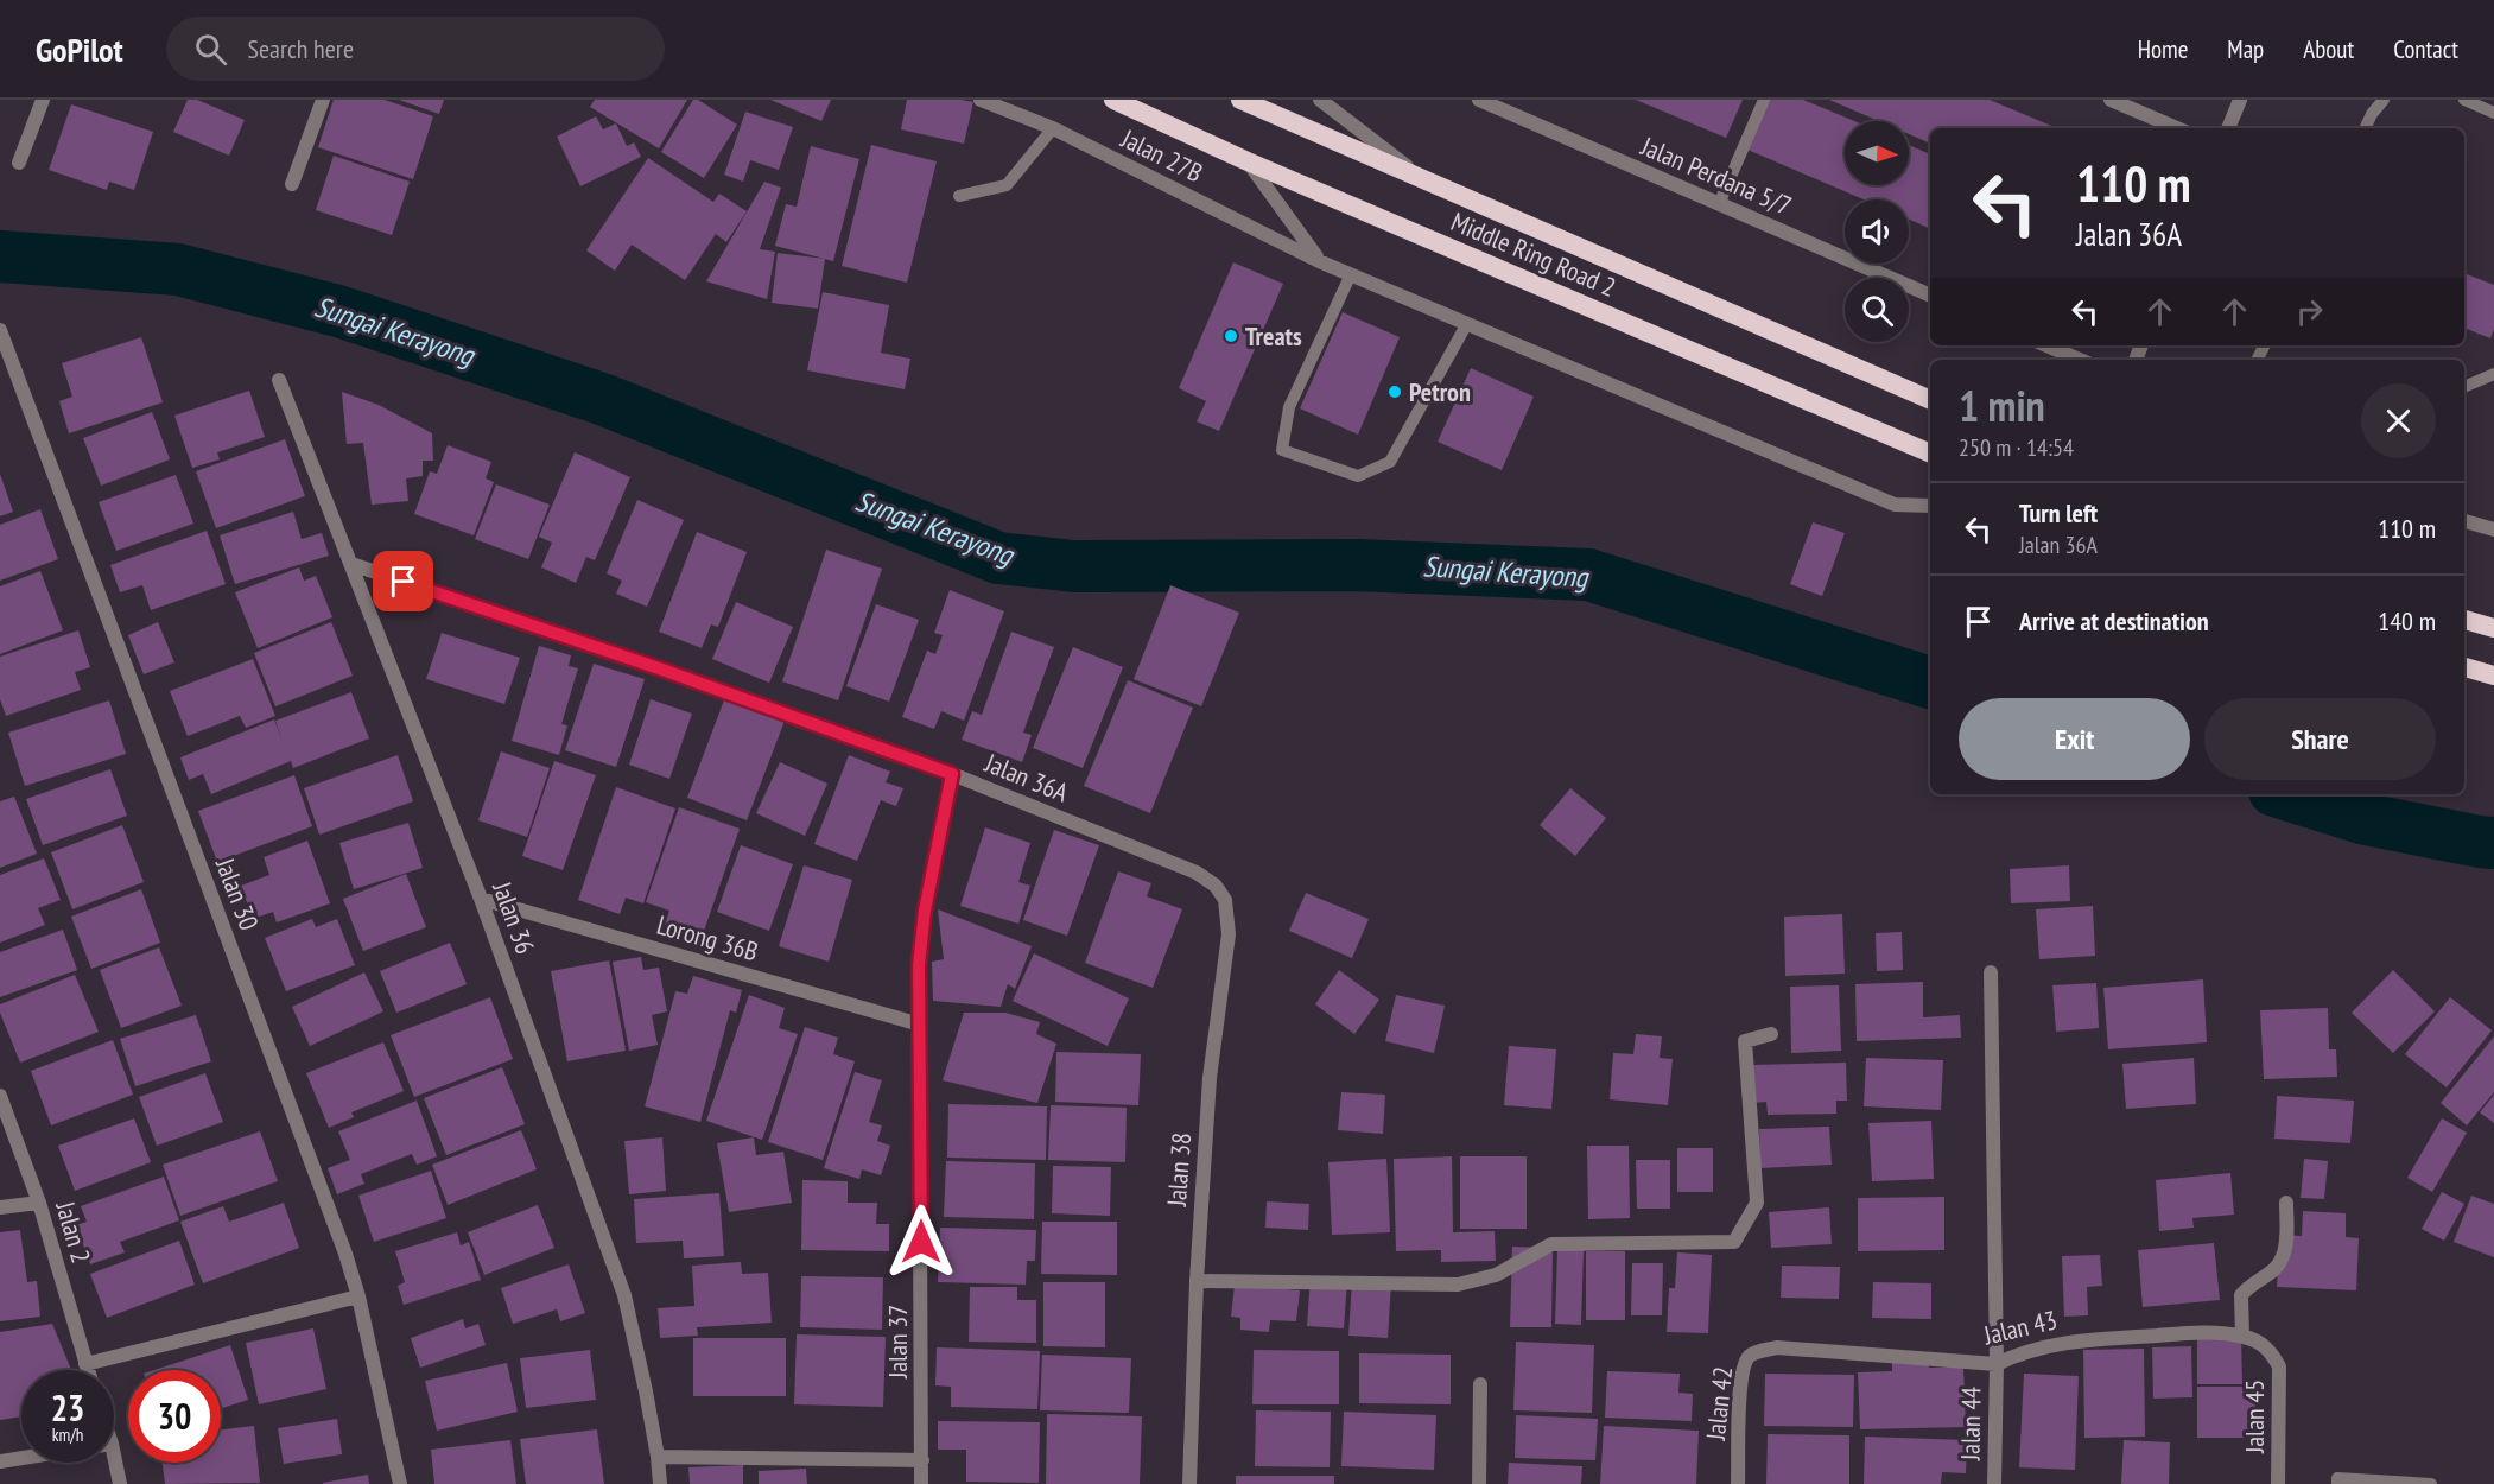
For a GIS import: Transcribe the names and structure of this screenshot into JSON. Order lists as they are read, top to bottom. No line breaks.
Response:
{"streets":{"highway":["Middle Ring Road 2"],"street":["Jalan 27B","Jalan Perdana 5/7","Jalan 36A","Jalan 30","Jalan 36","Lorong 36B","Jalan 38","Jalan 2","Jalan 43","Jalan 37","Jalan 42","Jalan 45","Jalan 44"]},"crossings":[["Jalan 36A","Jalan 36"],["Jalan 36A","Jalan 38"],["Jalan 36A","Jalan 37"],["Jalan 36","Lorong 36B"],["Lorong 36B","Jalan 37"],["Jalan 43","Jalan 42"],["Jalan 43","Jalan 45"],["Jalan 43","Jalan 44"]],"water":["Sungai Kerayong"],"places":["Treats","Petron"],"north":"right","page":{"header":"GoPilot","search":"Search here","nav":["Home","Map","About","Contact"],"turn":["110 m","Jalan 36A"],"heading":["1 min","250 m · 14:54"],"list":[{"name":"Turn left","note":"Jalan 36A","value":"110 m"},{"name":"Arrive at destination","value":"140 m"}],"buttons":["Exit","Share"],"speed":"23 km/h","limit":"30"}}
